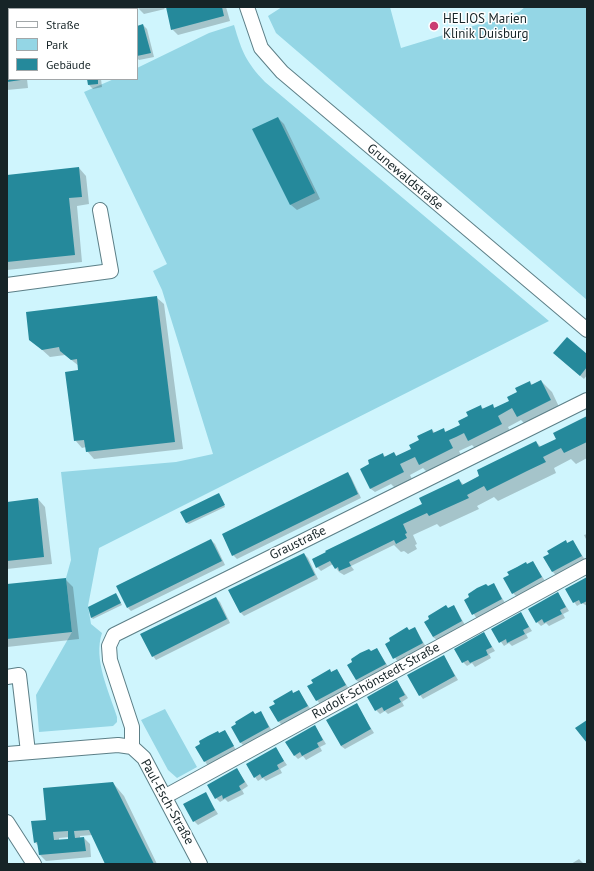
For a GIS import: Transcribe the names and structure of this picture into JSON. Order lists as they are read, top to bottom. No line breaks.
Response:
{"streets":{"street":["Grunewaldstraße","Graustraße","Rudolf-Schönstedt-Straße","Paul-Esch-Straße"]},"crossings":[["Graustraße","Paul-Esch-Straße"],["Rudolf-Schönstedt-Straße","Paul-Esch-Straße"]],"places":["HELIOS Marien Klinik Duisburg"],"legend":["Straße","Park","Gebäude"]}
